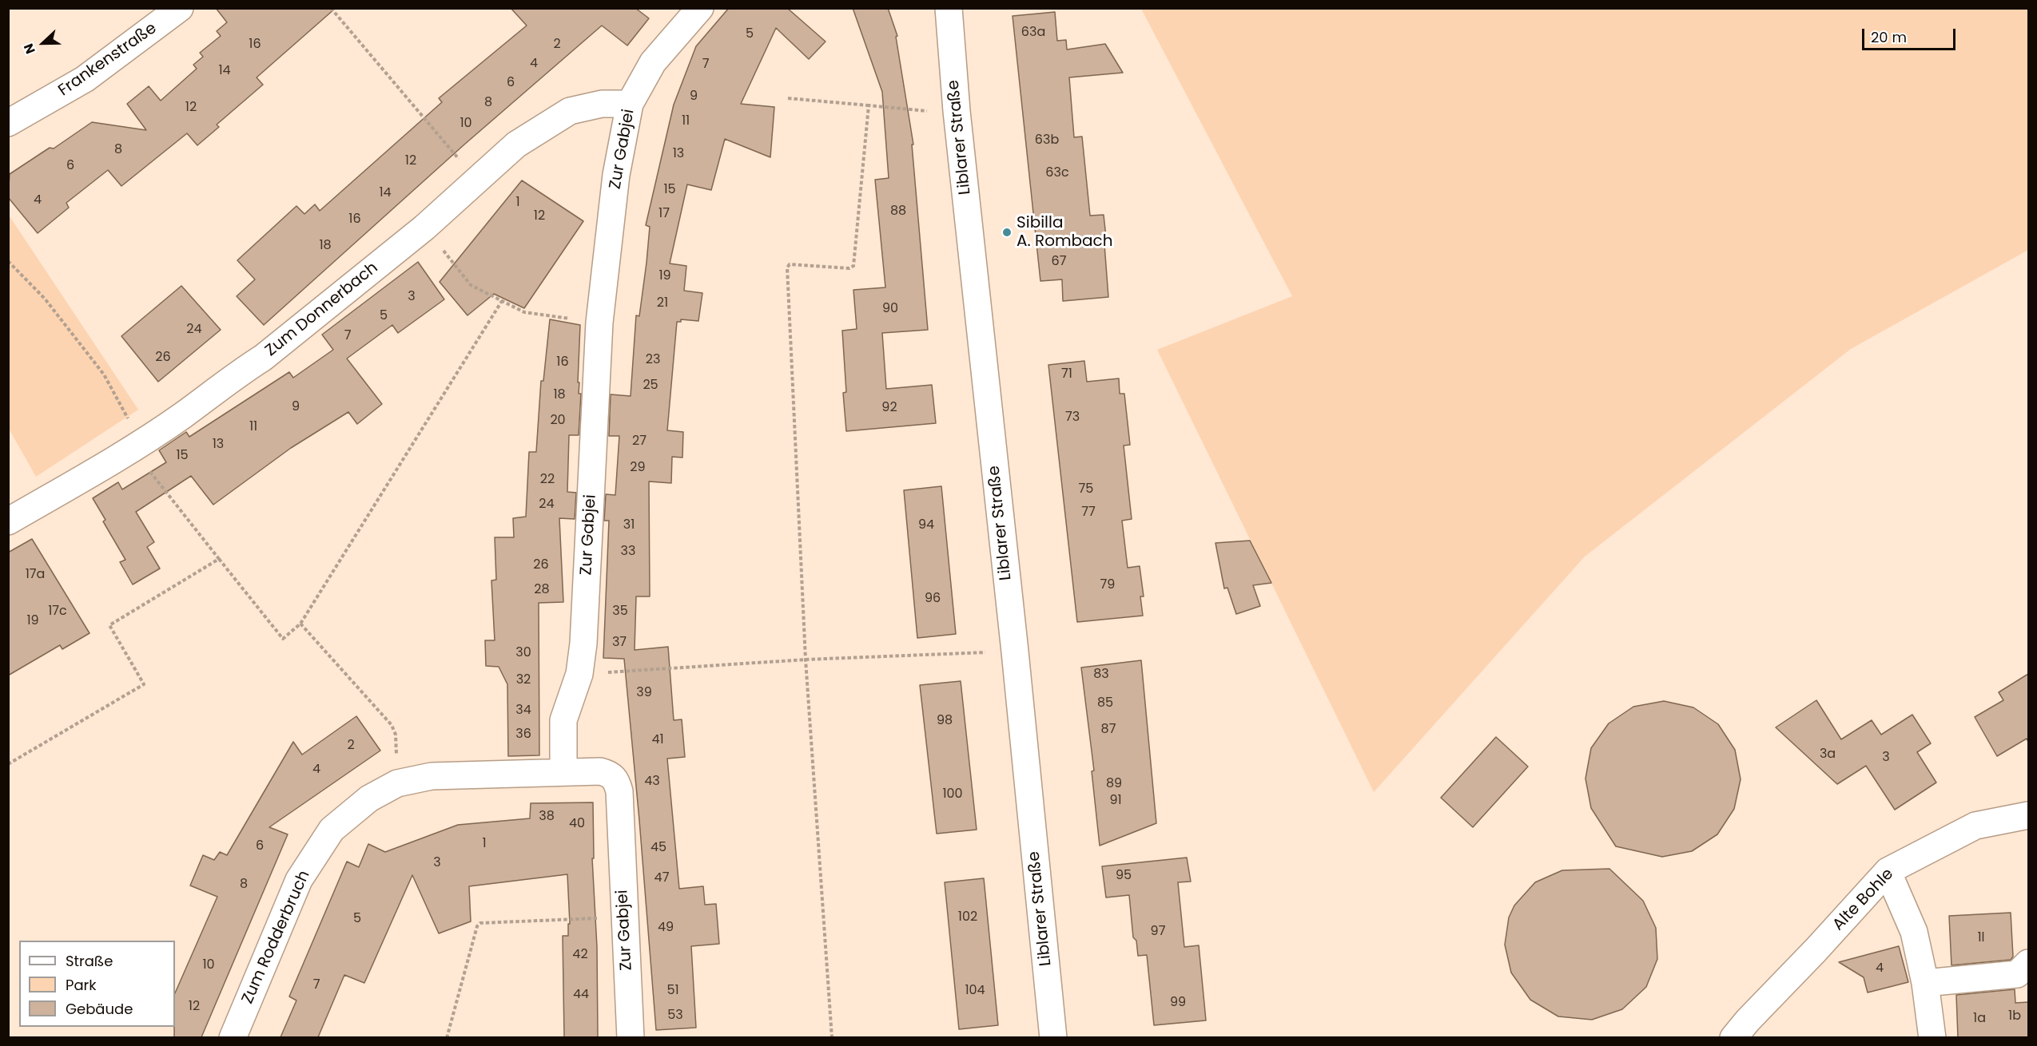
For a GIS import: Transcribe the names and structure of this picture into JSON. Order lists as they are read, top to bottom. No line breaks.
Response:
{"streets":{"street":["Frankenstraße","Liblarer Straße","Zur Gabjei","Zum Donnerbach","Alte Bohle","Zum Rodderbruch"]},"crossings":[["Zur Gabjei","Zum Donnerbach"],["Zur Gabjei","Zum Rodderbruch"]],"places":["Sibilla A. Rombach"],"house_numbers":["63a","5","16","2","4","7","14","6","9","8","12","11","10","63b","8","13","12","6","63c","15","14","4","1","88","17","12","16","18","67","19","3","21","90","5","24","7","26","23","16","71","25","18","9","92","73","20","11","27","13","15","29","22","75","24","77","31","94","33","26","17a","79","28","96","17c","35","19","37","30","83","32","39","85","34","98","87","36","41","2","3a","3","4","43","89","100","91","38","40","1","6","45","3","95","47","8","102","5","49","97","1l","42","10","4","7","51","104","44","99","12","53","1b","1a"],"legend":["Straße","Park","Gebäude"],"scale_bar":"20 m","north":"left"}
